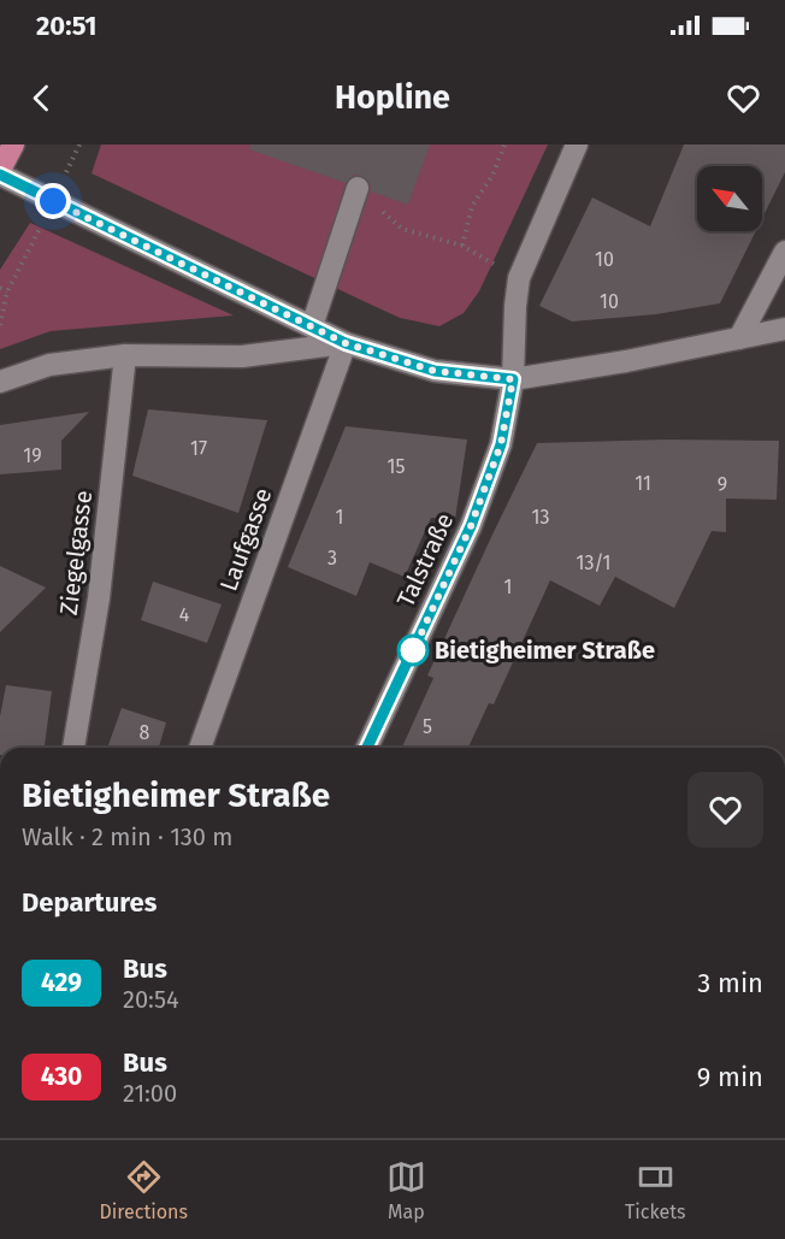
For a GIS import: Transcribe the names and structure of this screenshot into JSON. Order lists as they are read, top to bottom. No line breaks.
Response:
{"streets":{"street":["Laufgasse","Ziegelgasse","Talstraße"]},"places":["Bietigheimer Straße"],"lines":["bus line 429"],"house_numbers":["10","10","17","19","15","11","9","1","13","3","13/1","1","4","5","8"],"north":"top left","page":{"status":"20:51","header":"Hopline","heading":[["Bietigheimer Straße","Walk · 2 min · 130 m"],"Departures"],"list":[{"mark":"429","name":"Bus","note":"20:54","value":"3 min"},{"mark":"430","name":"Bus","note":"21:00","value":"9 min"}],"tabs":["Directions","Map","Tickets"]}}
